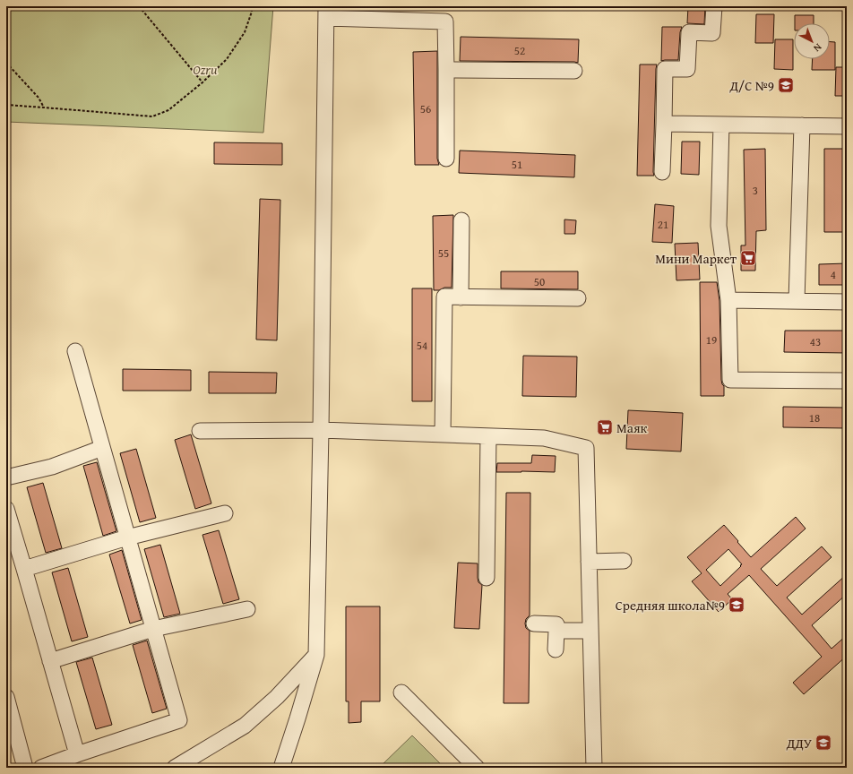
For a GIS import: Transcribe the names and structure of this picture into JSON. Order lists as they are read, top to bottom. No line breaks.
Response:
{"parks":["Ozru"],"places":{"school or university":["Д/С №9","Средняя школа№9","ДДУ"],"supermarket":["Мини Маркет","Маяк"]},"house_numbers":["52","56","51","3","21","55","4","50","19","43","54","18"],"north":"bottom right"}
